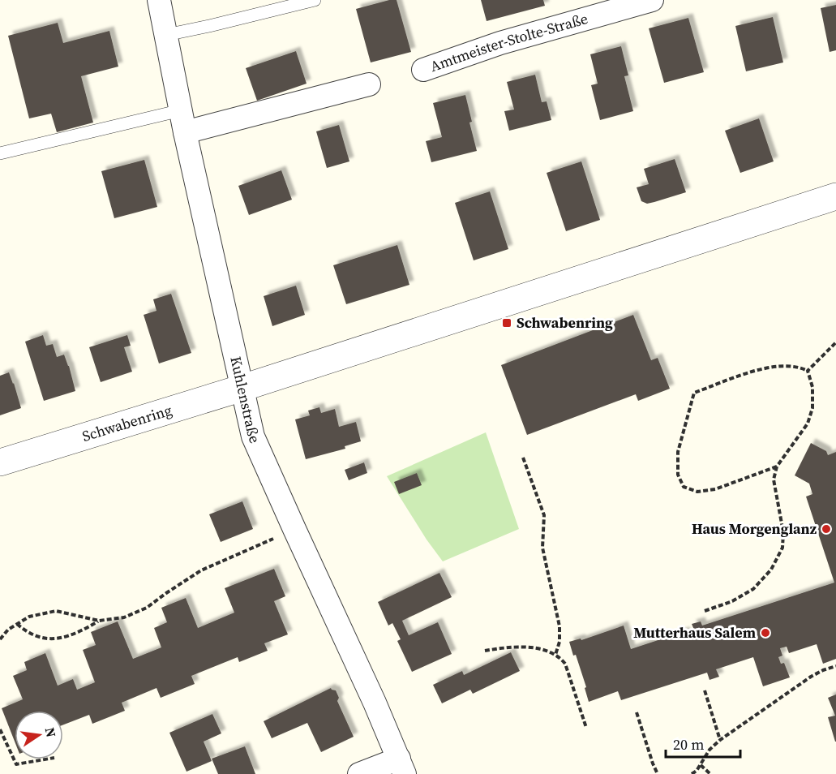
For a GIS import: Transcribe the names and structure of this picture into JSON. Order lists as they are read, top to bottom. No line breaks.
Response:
{"streets":{"street":["Amtmeister-Stolte-Straße","Kuhlenstraße","Schwabenring"]},"crossings":[["Kuhlenstraße","Schwabenring"]],"places":{"transit":["Schwabenring"],"other":["Haus Morgenglanz","Mutterhaus Salem"]},"scale_bar":"20 m","north":"right"}
